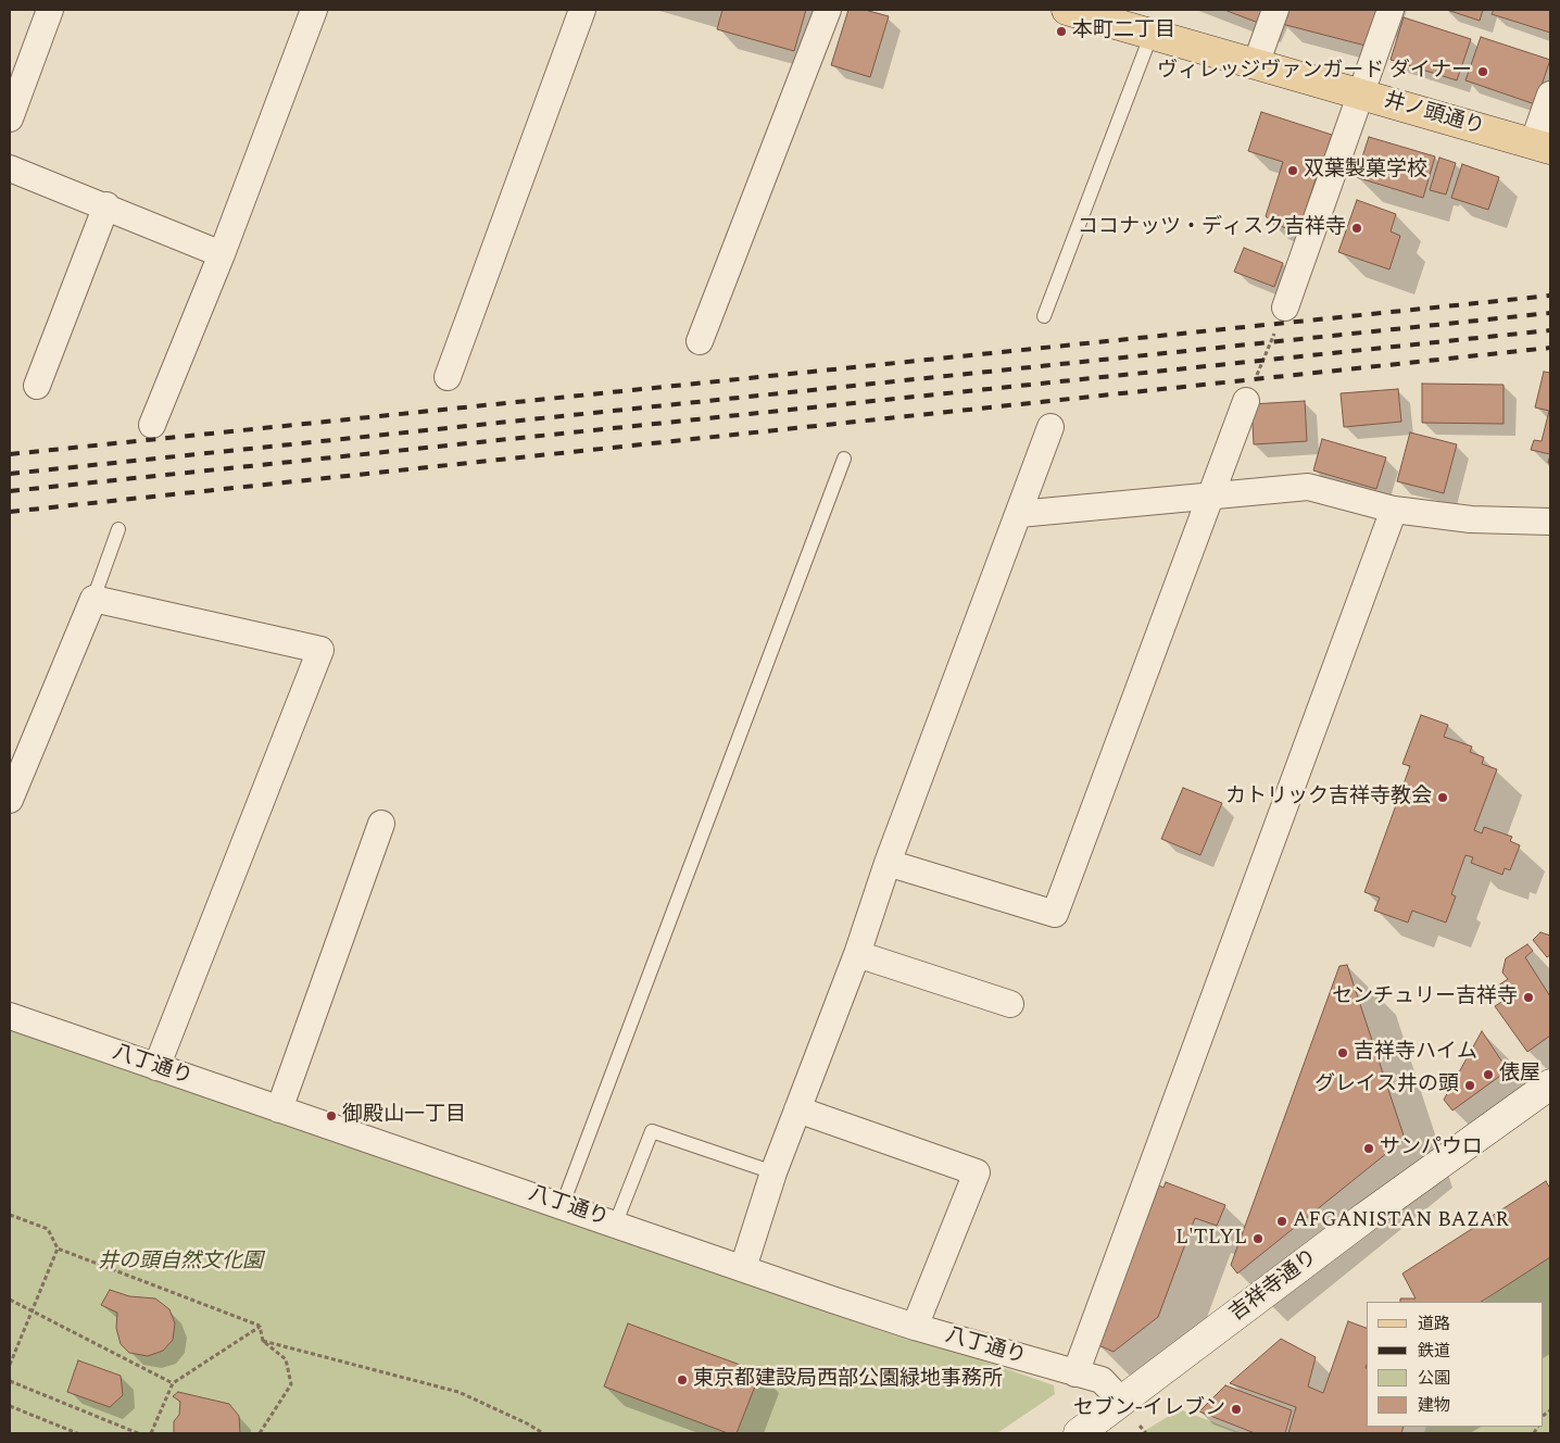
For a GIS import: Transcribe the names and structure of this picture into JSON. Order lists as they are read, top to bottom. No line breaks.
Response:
{"streets":{"main road":["井ノ頭通り","吉祥寺通り"],"street":["八丁通り"]},"crossings":[["八丁通り","吉祥寺通り"]],"parks":["井の頭自然文化園"],"places":["本町二丁目","ヴィレッジヴァンガード ダイナー","双葉製菓学校","ココナッツ・ディスク吉祥寺","カトリック吉祥寺教会","センチュリー吉祥寺","吉祥寺ハイム","俵屋","グレイス井の頭","御殿山一丁目","サンパウロ","AFGANISTAN BAZAR","L'TLYL","東京都建設局西部公園緑地事務所","セブン-イレブン"],"legend":["道路","鉄道","公園","建物"]}
